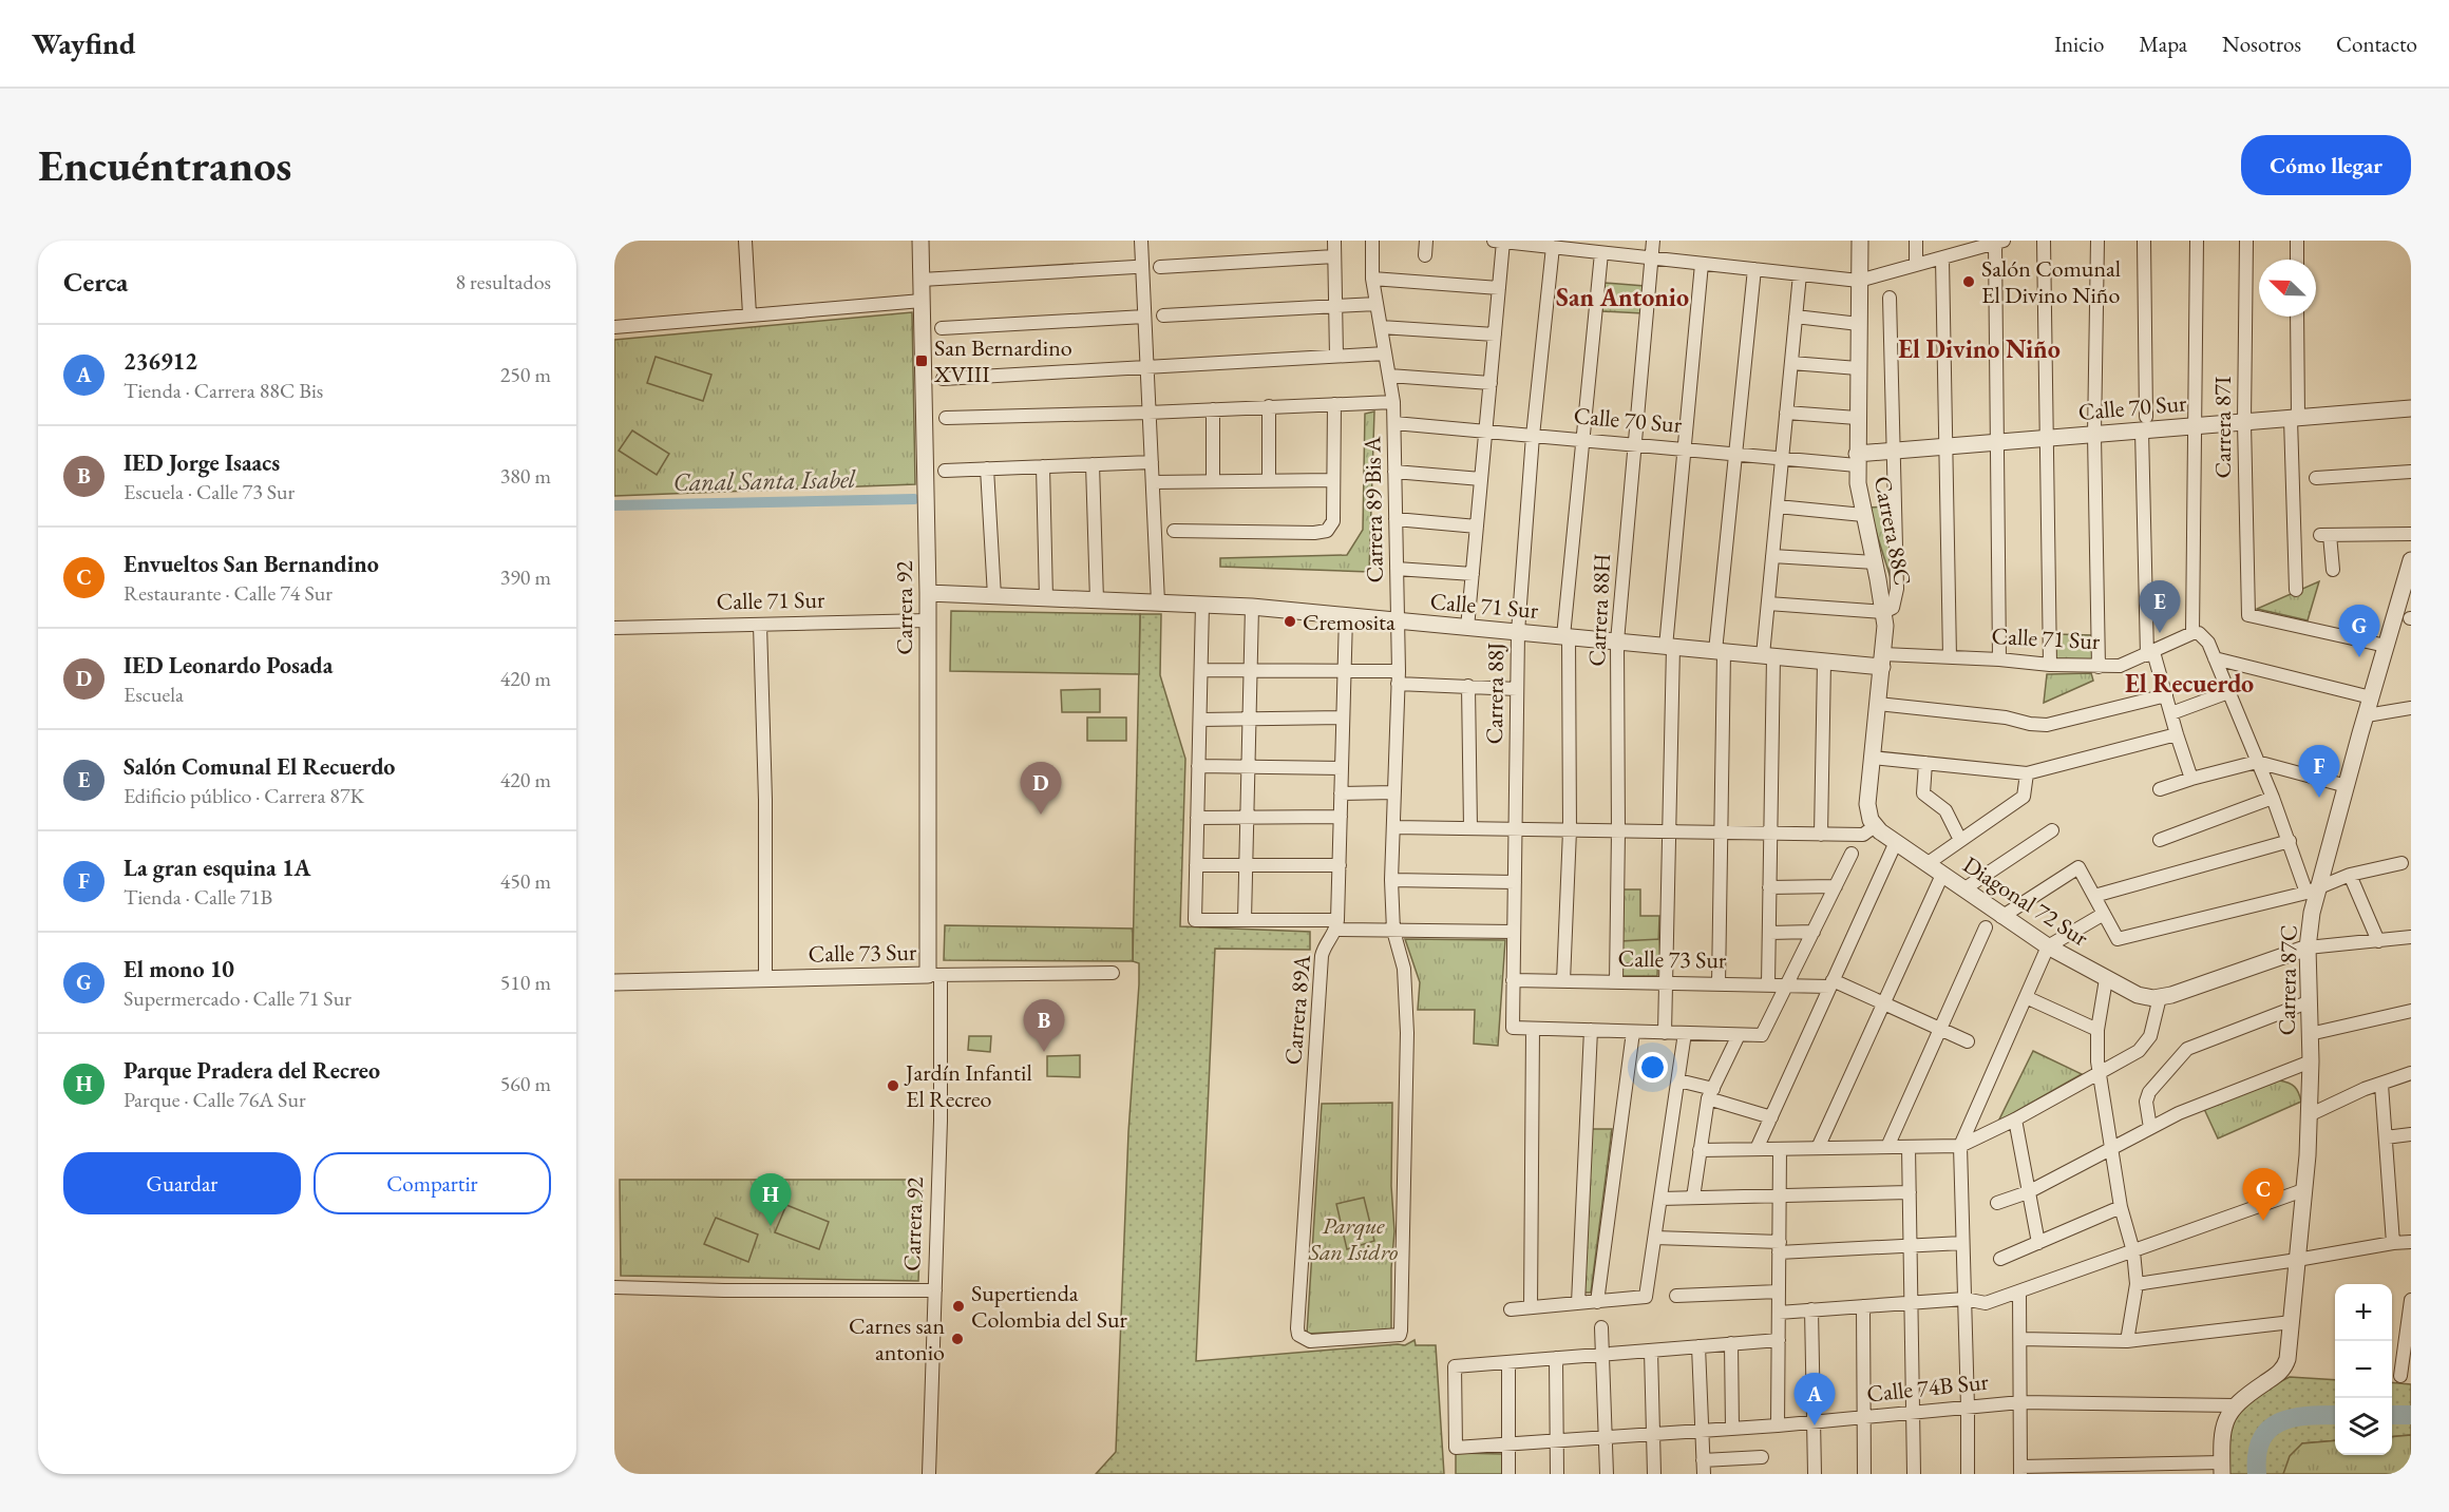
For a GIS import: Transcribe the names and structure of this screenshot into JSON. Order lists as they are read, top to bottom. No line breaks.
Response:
{"streets":{"street":["Calle 70 Sur","Carrera 87I","Carrera 89 Bis A","Carrera 88C","Calle 71 Sur","Carrera 92","Carrera 88H","Carrera 88J","Diagonal 72 Sur","Calle 73 Sur","Carrera 87C","Carrera 89A","Calle 74B Sur"]},"crossings":[["Calle 70 Sur","Carrera 87I"],["Calle 70 Sur","Carrera 89 Bis A"],["Calle 70 Sur","Carrera 88C"],["Calle 70 Sur","Carrera 88H"],["Calle 70 Sur","Carrera 88J"],["Carrera 87I","Carrera 87C"],["Carrera 89 Bis A","Calle 71 Sur"],["Carrera 89 Bis A","Carrera 89A"],["Carrera 88C","Calle 71 Sur"],["Carrera 88C","Diagonal 72 Sur"],["Calle 71 Sur","Carrera 92"],["Calle 71 Sur","Carrera 88H"],["Calle 71 Sur","Carrera 88J"],["Calle 71 Sur","Carrera 89A"],["Carrera 92","Calle 73 Sur"],["Carrera 88H","Calle 73 Sur"],["Carrera 88J","Calle 73 Sur"],["Carrera 87C","Calle 74B Sur"]],"districts":["San Antonio","El Divino Niño","El Recuerdo"],"water":["Canal Santa Isabel"],"parks":["Parque San Isidro"],"places":{"other":["Salón Comunal El Divino Niño","Cremosita","Jardín Infantil El Recreo","Supertienda Colombia del Sur","Carnes san antonio"],"transit":["San Bernardino XVIII"]},"north":"top left","page":{"header":"Wayfind","nav":["Inicio","Mapa","Nosotros","Contacto"],"buttons":["Cómo llegar",["Guardar","Compartir"]],"title":"Encuéntranos","heading":["Cerca","8 resultados"],"list":[{"mark":"A","name":"236912","note":"Tienda · Carrera 88C Bis","value":"250 m"},{"mark":"B","name":"IED Jorge Isaacs","note":"Escuela · Calle 73 Sur","value":"380 m"},{"mark":"C","name":"Envueltos San Bernandino","note":"Restaurante · Calle 74 Sur","value":"390 m"},{"mark":"D","name":"IED Leonardo Posada","note":"Escuela","value":"420 m"},{"mark":"E","name":"Salón Comunal El Recuerdo","note":"Edificio público · Carrera 87K","value":"420 m"},{"mark":"F","name":"La gran esquina 1A","note":"Tienda · Calle 71B","value":"450 m"},{"mark":"G","name":"El mono 10","note":"Supermercado · Calle 71 Sur","value":"510 m"},{"mark":"H","name":"Parque Pradera del Recreo","note":"Parque · Calle 76A Sur","value":"560 m"}],"pins":["E","G","F","D","B","C","H","A"],"map_buttons":["+","−"]}}
